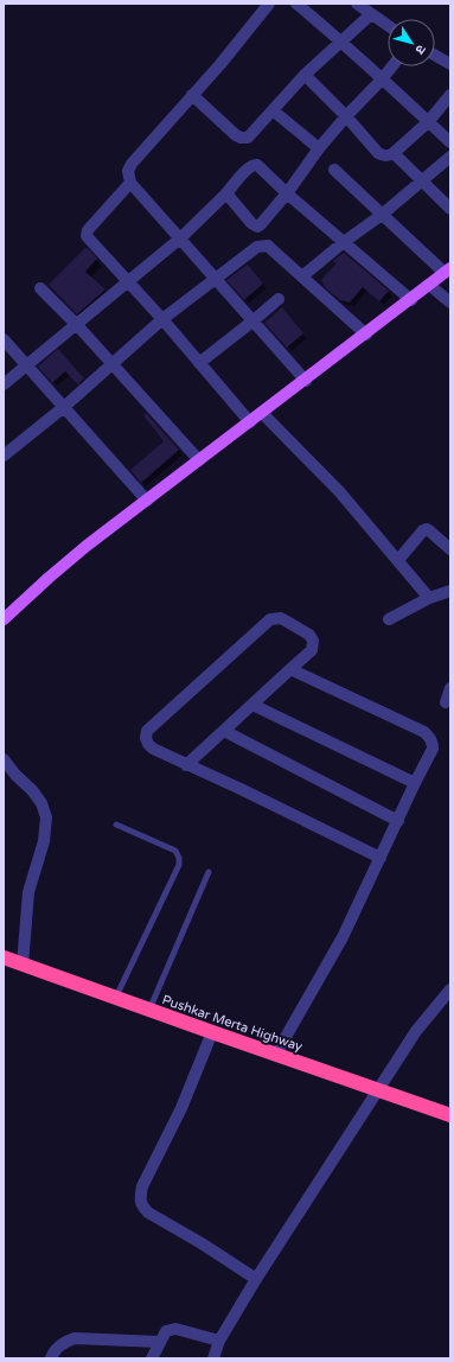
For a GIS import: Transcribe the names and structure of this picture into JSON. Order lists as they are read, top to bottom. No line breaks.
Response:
{"streets":{"highway":["Pushkar Merta Highway"]},"north":"bottom right"}
